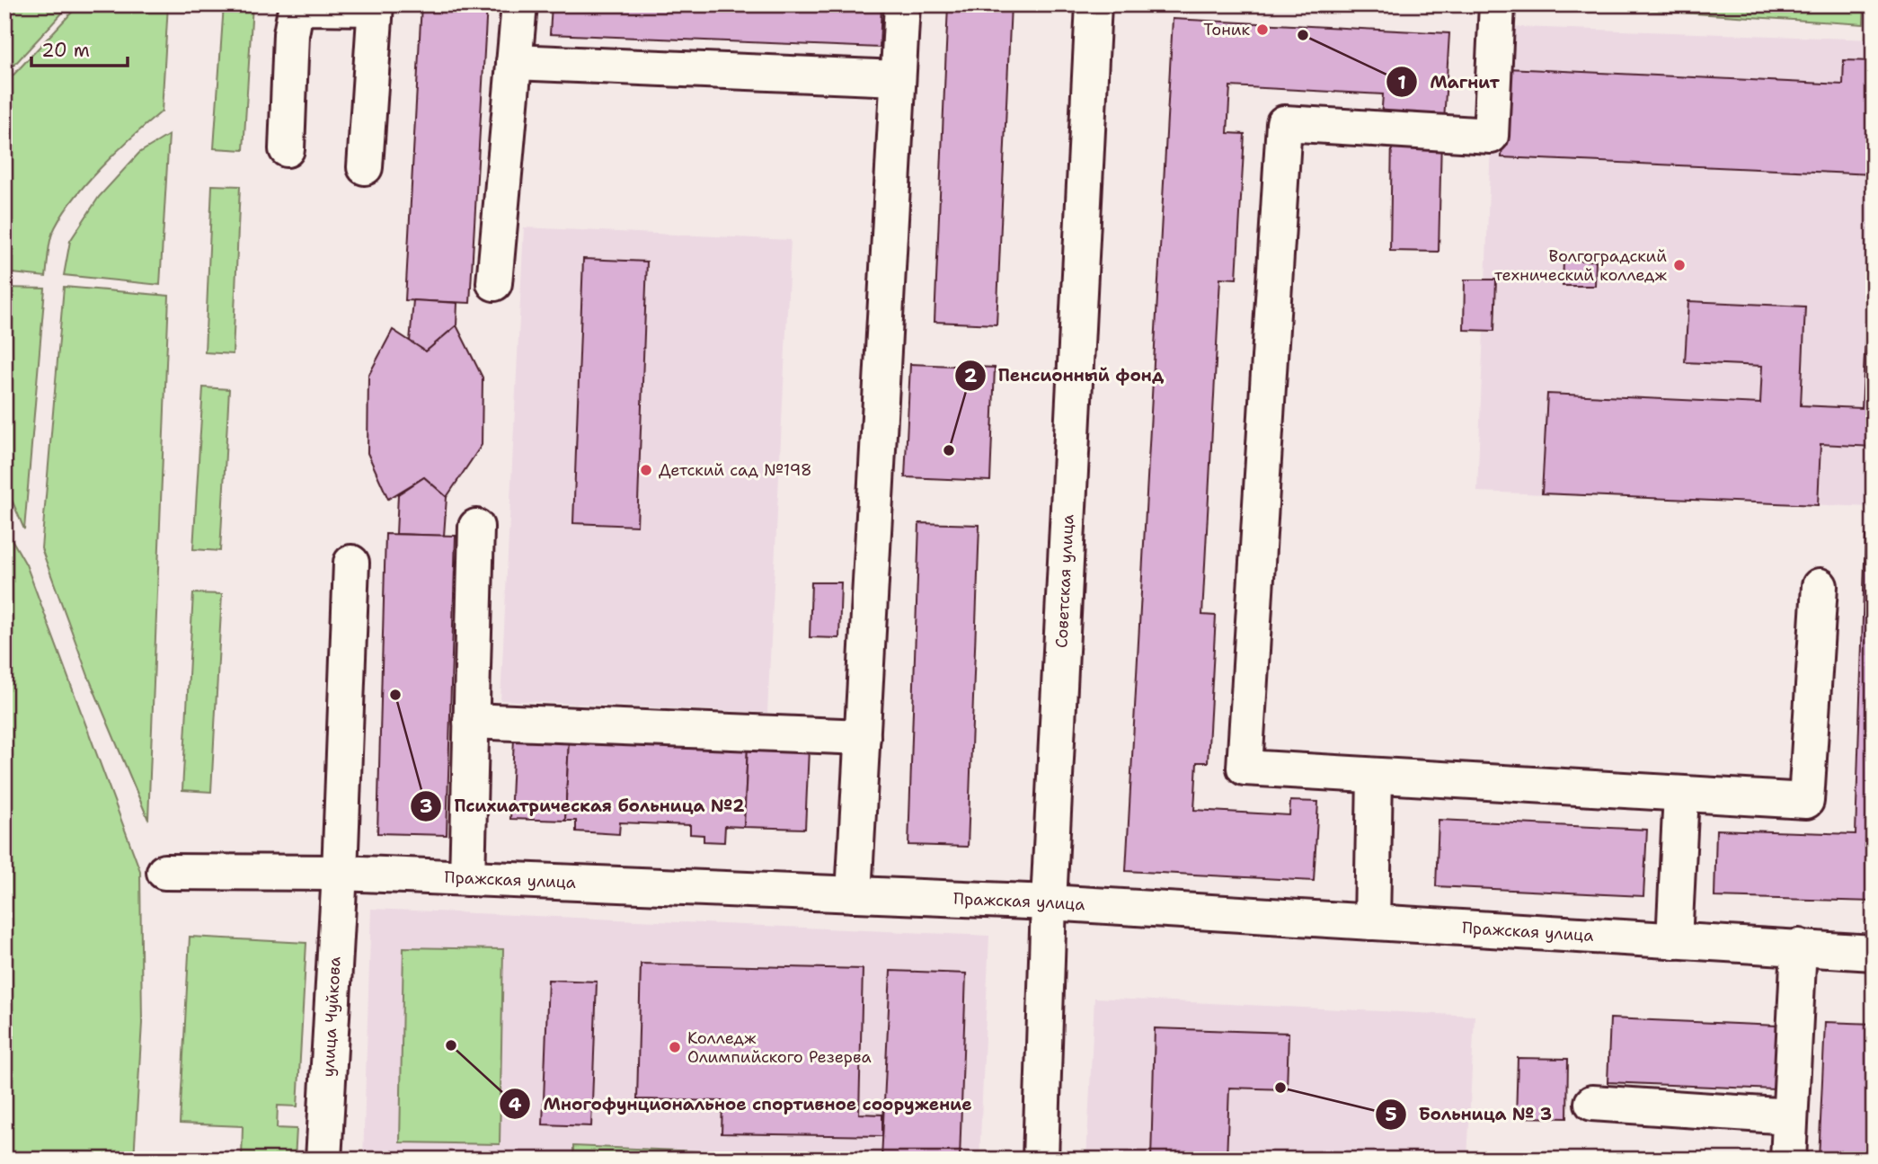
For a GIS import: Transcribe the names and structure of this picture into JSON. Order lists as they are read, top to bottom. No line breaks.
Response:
{"streets":{"street":["Советская улица","Пражская улица","улица Чуйкова"]},"crossings":[["Советская улица","Пражская улица"],["Пражская улица","улица Чуйкова"]],"places":["Тоник","Магнит","Волгоградский технический колледж","Пенсионный фонд","Детский сад №198","Психиатрическая больница №2","Многофунциональное спортивное сооружение","Колледж Олимпийского Резерва","Больница № 3"],"scale_bar":"20 m"}
